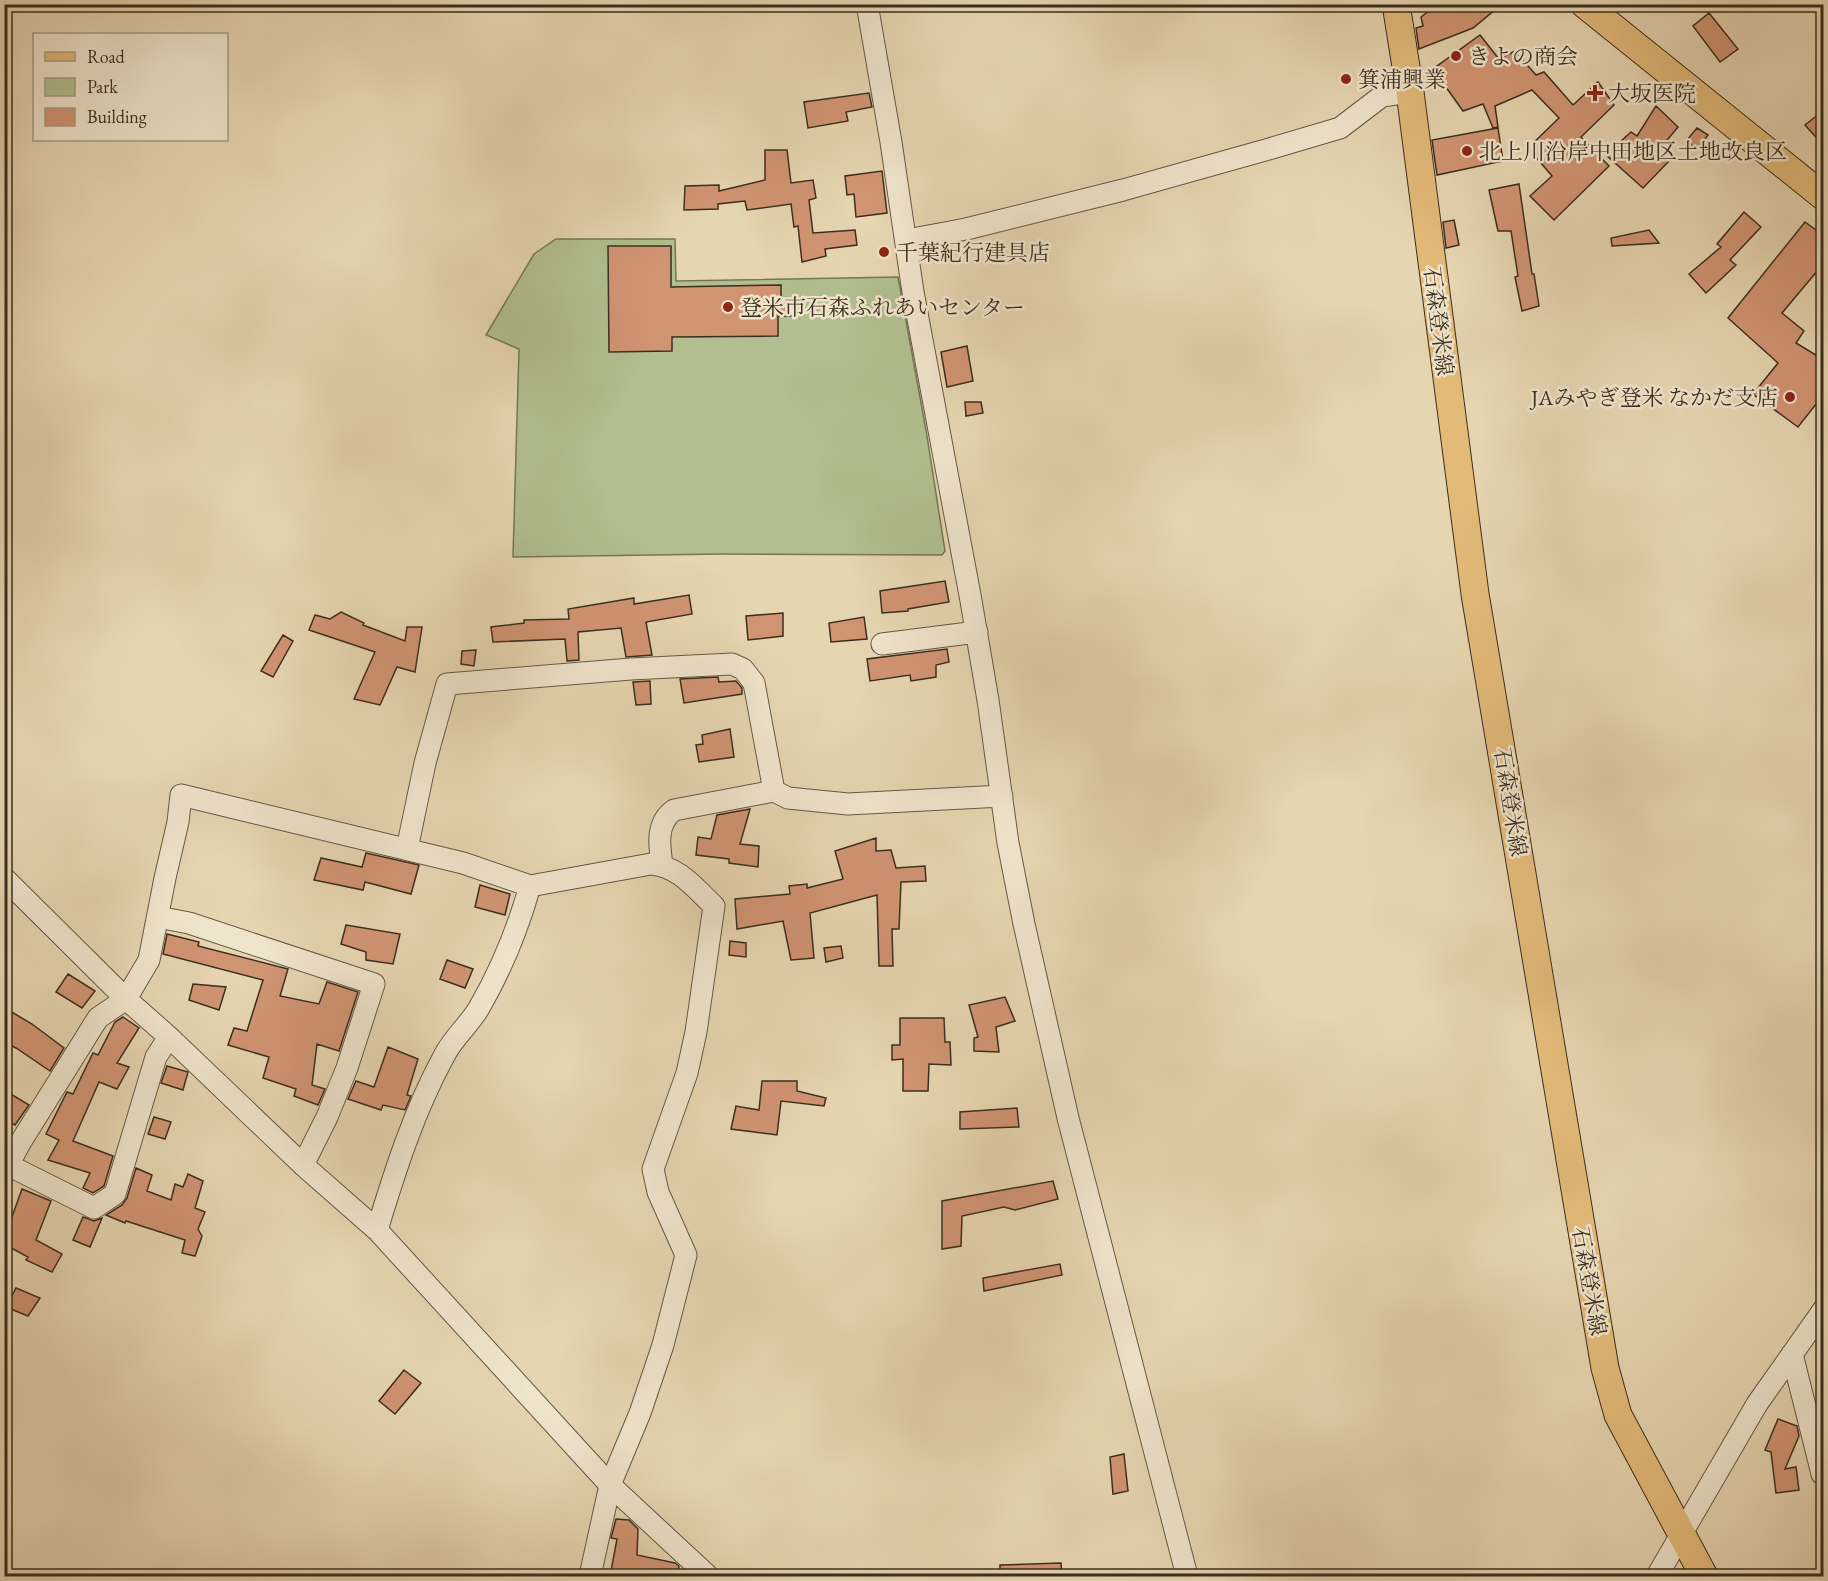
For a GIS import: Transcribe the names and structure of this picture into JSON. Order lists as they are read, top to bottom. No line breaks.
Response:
{"streets":{"main road":["石森登米線"]},"places":{"other":["きよの商会","箕浦興業","北上川沿岸中田地区土地改良区","千葉紀行建具店","登米市石森ふれあいセンター","JAみやぎ登米 なかだ支店"],"health":["大坂医院"]},"legend":["Road","Park","Building"]}
